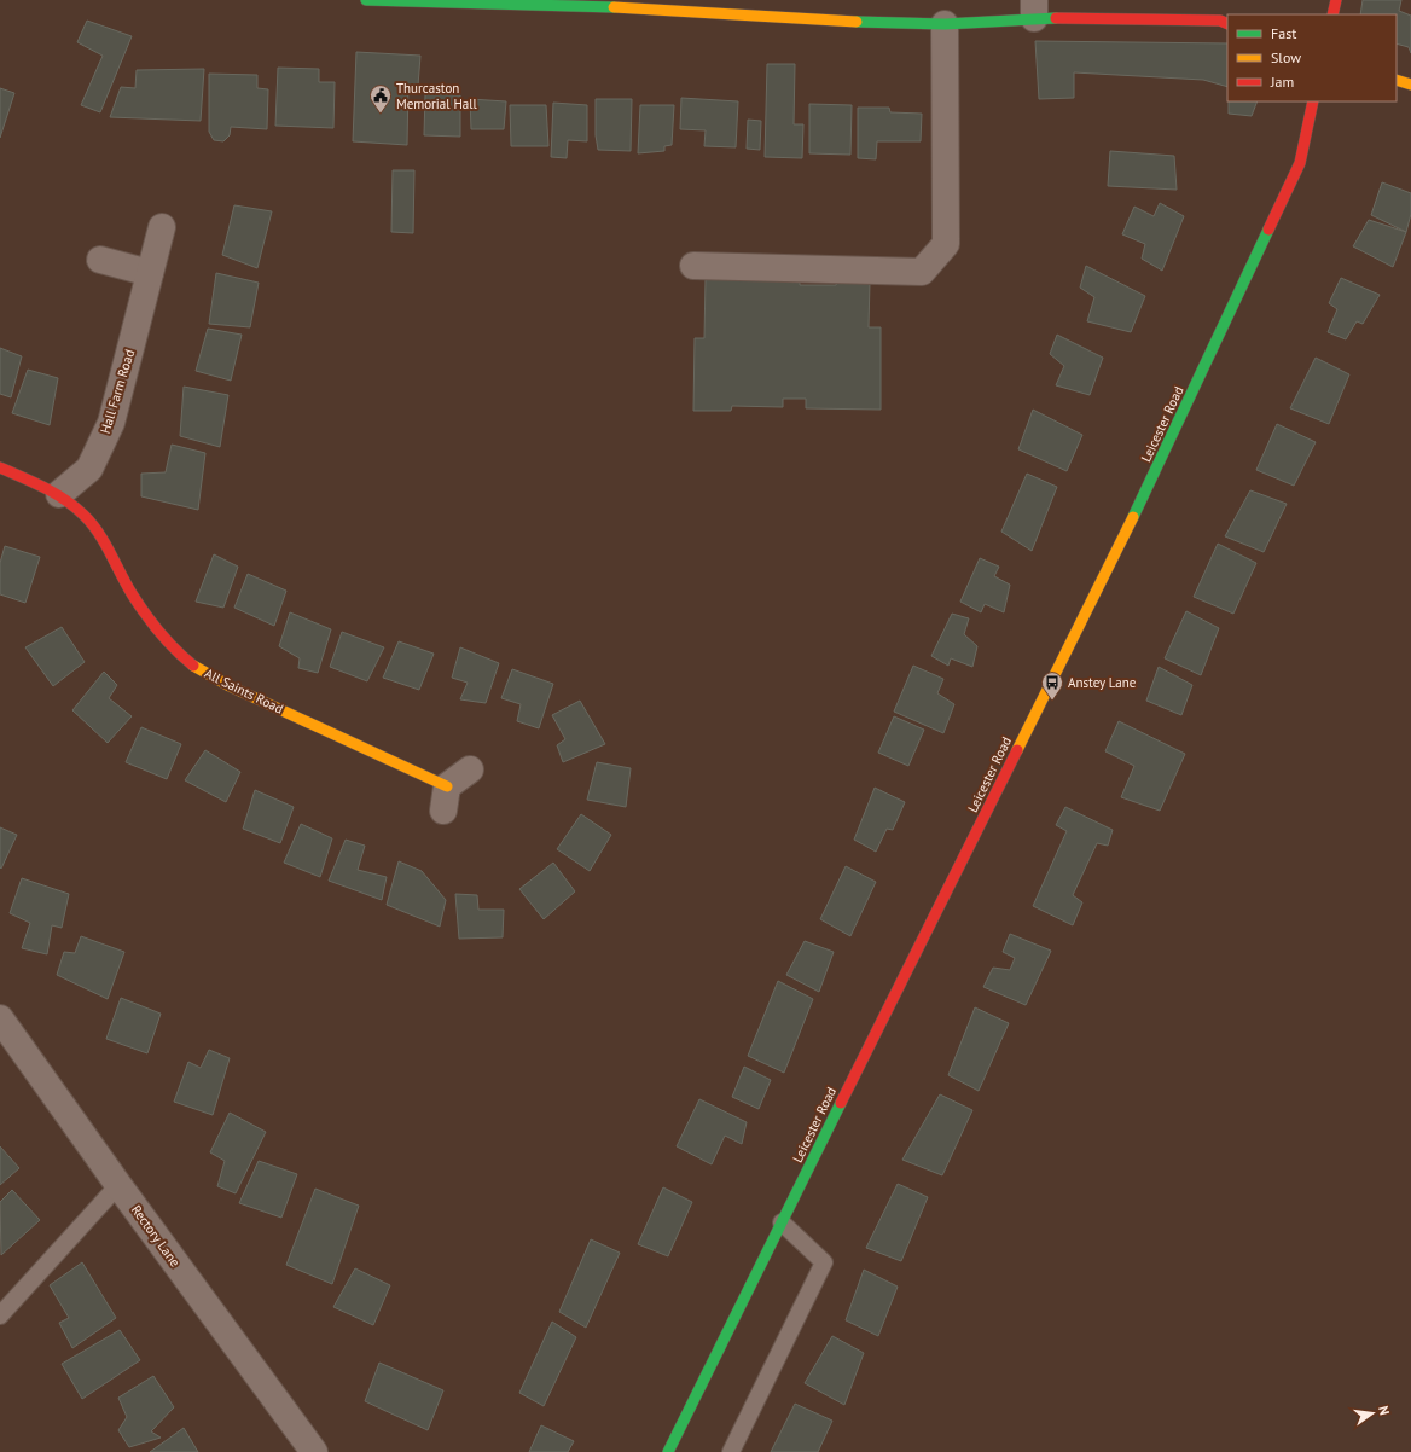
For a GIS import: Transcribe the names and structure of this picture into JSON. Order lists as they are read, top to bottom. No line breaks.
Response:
{"streets":{"street":["Hall Farm Road","Leicester Road","All Saints Road","Rectory Lane"]},"crossings":[["Hall Farm Road","All Saints Road"]],"places":{"public building":["Thurcaston Memorial Hall"],"bus stop":["Anstey Lane"]},"legend":["Fast","Slow","Jam"],"north":"right"}
